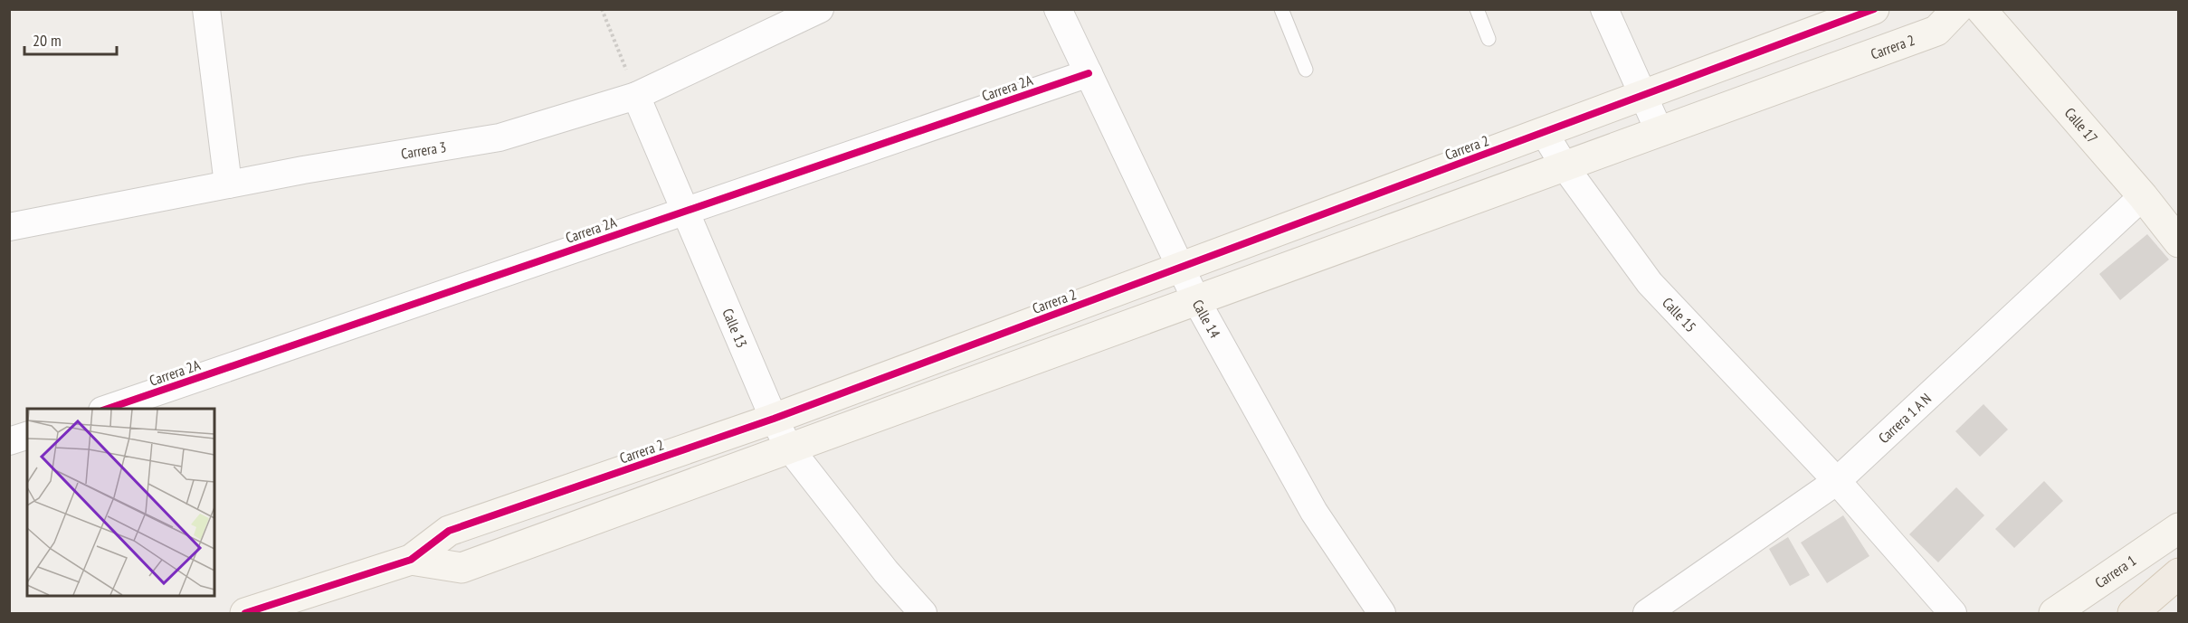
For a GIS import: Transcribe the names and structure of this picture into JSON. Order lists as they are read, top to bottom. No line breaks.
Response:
{"streets":{"street":["Carrera 2","Carrera 2A","Calle 17","Carrera 3","Calle 15","Calle 14","Calle 13","Carrera 1 A N","Carrera 1"]},"crossings":[["Carrera 2","Calle 15"],["Carrera 2","Calle 14"],["Carrera 2","Calle 13"],["Carrera 2A","Calle 14"],["Carrera 2A","Calle 13"],["Calle 17","Carrera 1 A N"],["Carrera 3","Calle 13"],["Calle 15","Carrera 1 A N"]],"scale_bar":"20 m"}
